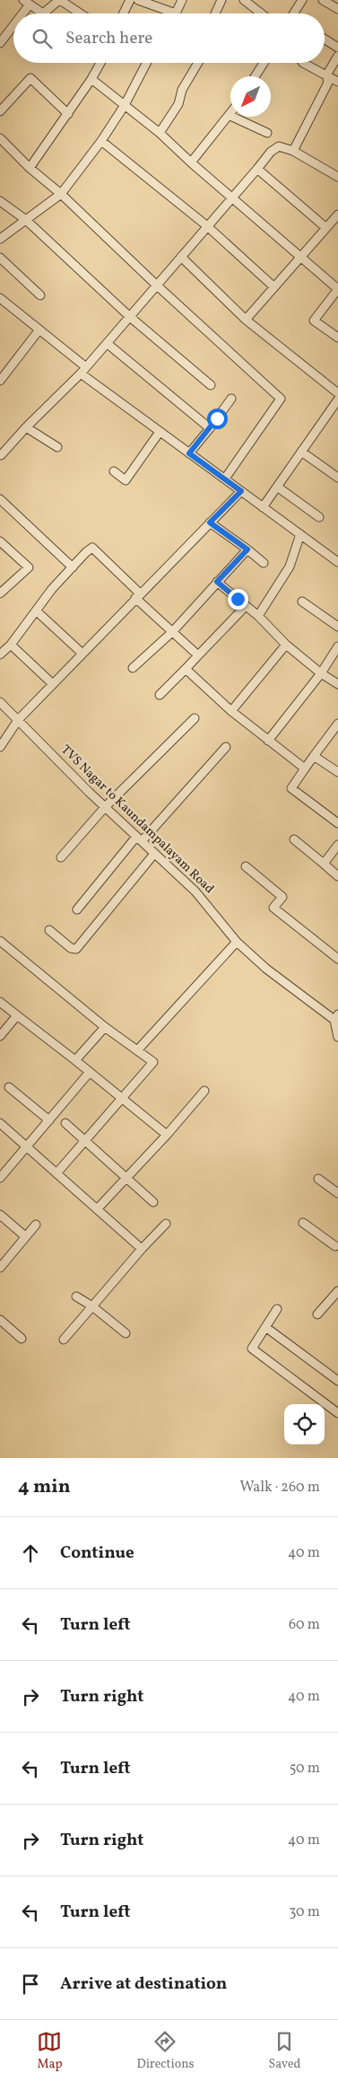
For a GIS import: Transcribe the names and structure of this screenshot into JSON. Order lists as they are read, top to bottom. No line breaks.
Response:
{"streets":{"street":["TVS Nagar to Kaundampalayam Road"]},"north":"bottom left","page":{"search":"Search here","heading":["4 min","Walk · 260 m"],"list":[["Continue","40 m"],["Turn left","60 m"],["Turn right","40 m"],["Turn left","50 m"],["Turn right","40 m"],["Turn left","30 m"],"Arrive at destination"],"nav":["Map","Directions","Saved"]}}
